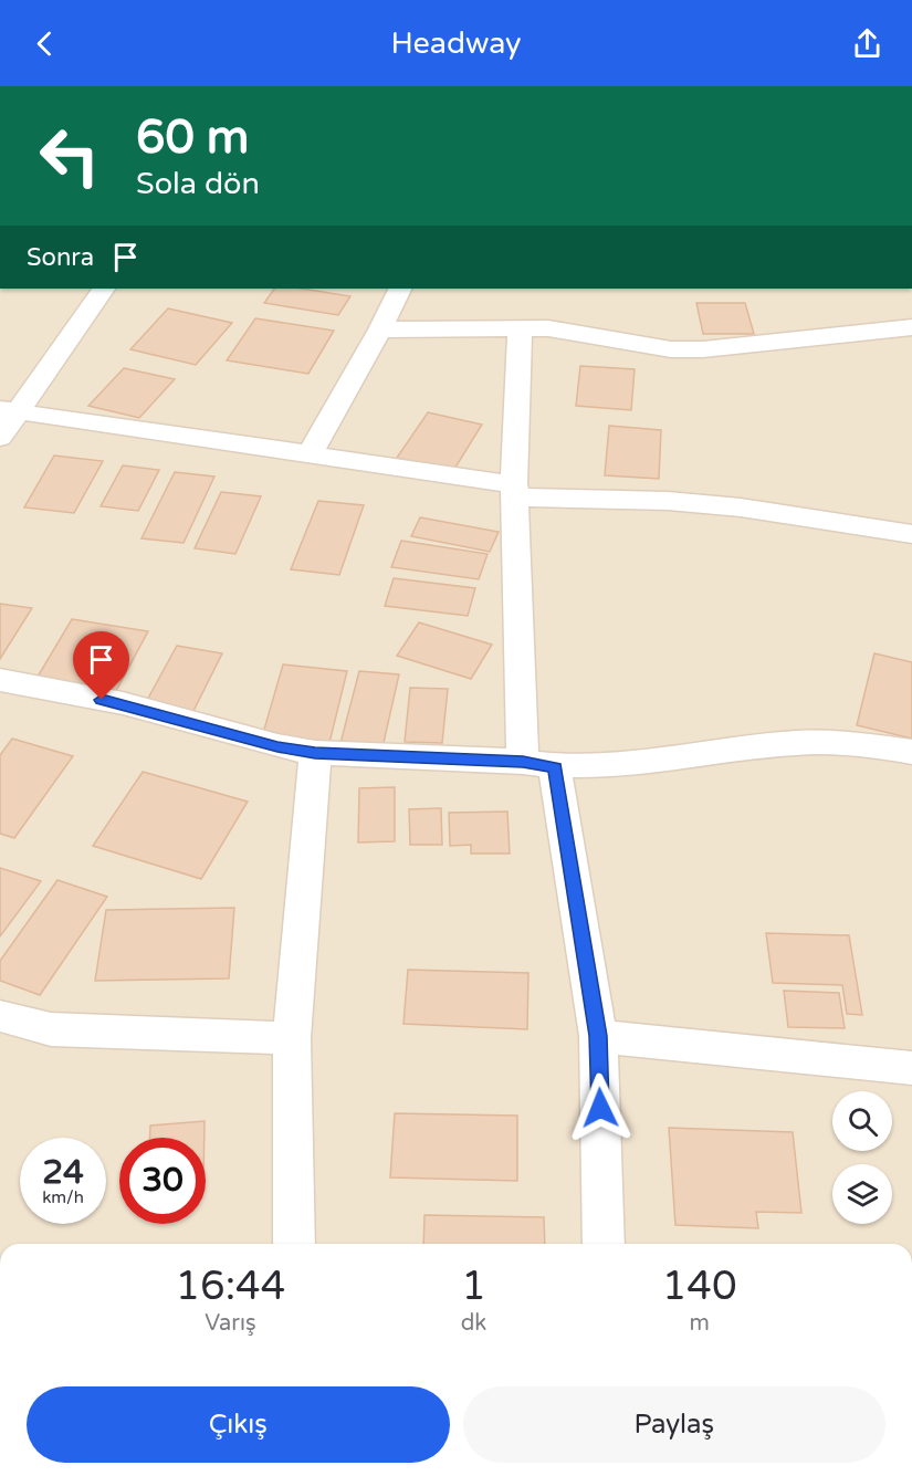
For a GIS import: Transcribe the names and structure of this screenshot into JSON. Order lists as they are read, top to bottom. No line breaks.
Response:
{"page":{"header":"Headway","turn":["60 m","Sola dön"],"then":"Sonra","speed":"24 km/h","limit":"30","eta":["16:44","Varış","1","dk","140","m"],"buttons":["Çıkış","Paylaş"]}}
